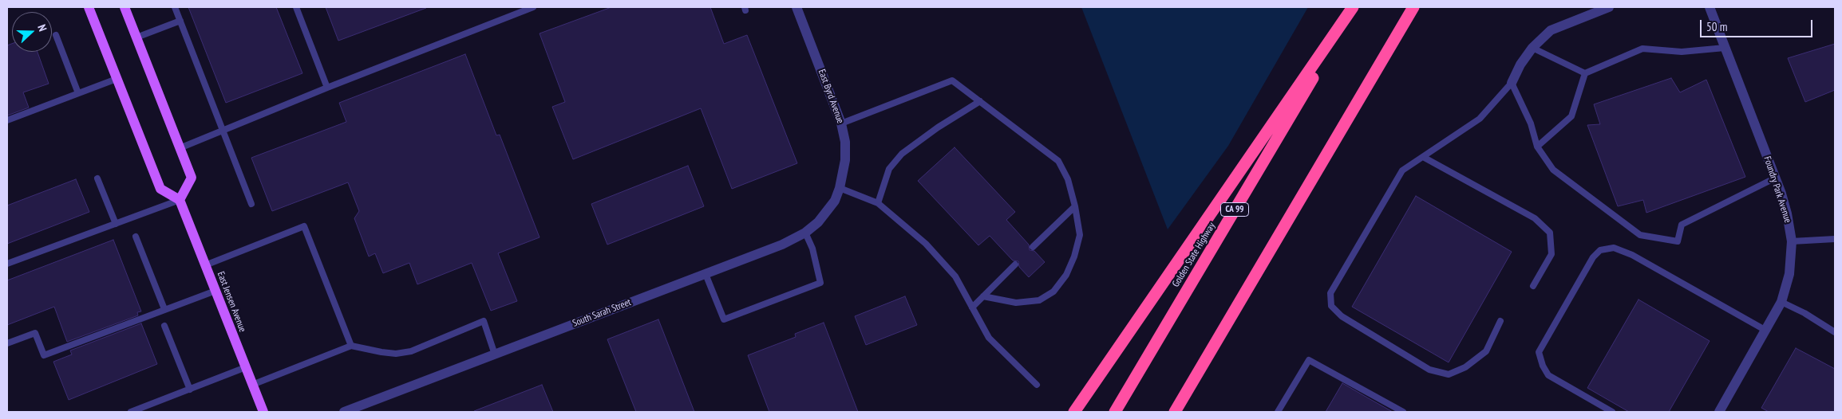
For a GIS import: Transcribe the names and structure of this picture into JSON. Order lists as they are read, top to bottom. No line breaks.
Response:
{"streets":{"highway":["CA 99","Golden State Highway"],"main road":["East Jensen Avenue"],"street":["East Byrd Avenue","Foundry Park Avenue","South Sarah Street"]},"crossings":[["East Byrd Avenue","South Sarah Street"]],"scale_bar":"50 m","north":"right"}
